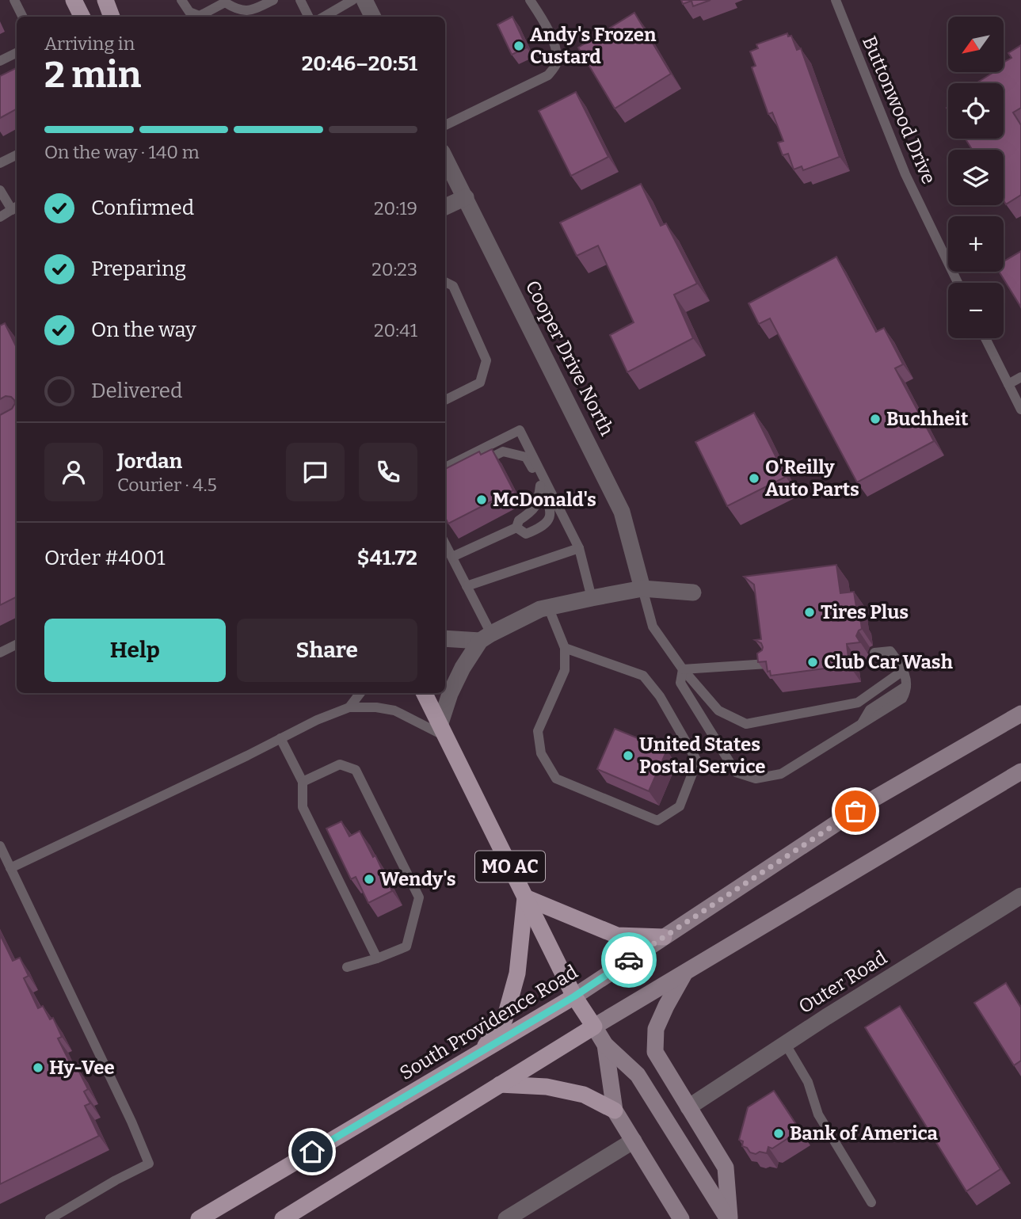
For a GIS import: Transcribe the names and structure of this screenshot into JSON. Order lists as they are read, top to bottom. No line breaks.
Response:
{"streets":{"main road":["MO AC","South Providence Road"],"street":["Cooper Drive North","Outer Road"],"lane":["Buttonwood Drive"]},"crossings":[["MO AC","South Providence Road"]],"places":["Andy's Frozen Custard","Buchheit","O'Reilly Auto Parts","McDonald's","Tires Plus","Club Car Wash","United States Postal Service","Wendy's","Hy-Vee","Bank of America"],"north":"bottom left","page":{"map_buttons":["+","−"],"heading":["2 min","Arriving in","20:46–20:51"],"panel":["Jordan","Courier · 4.5","Order #4001","$41.72"],"bar":"On the way · 140 m","list":[["Confirmed","20:19"],["Preparing","20:23"],["On the way","20:41"],"Delivered"],"buttons":["Help","Share"]}}
